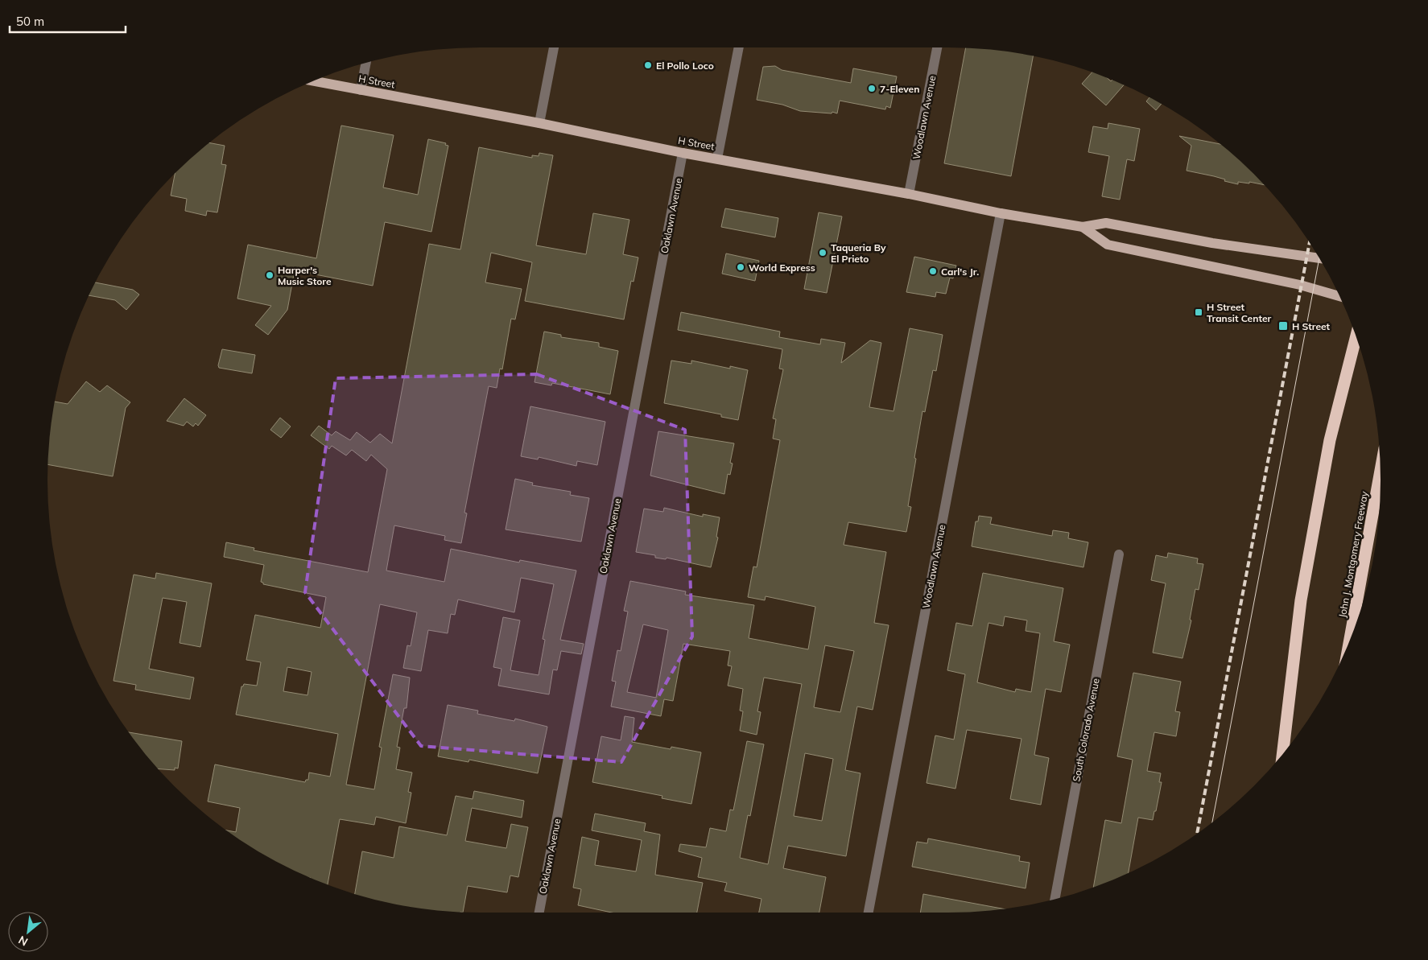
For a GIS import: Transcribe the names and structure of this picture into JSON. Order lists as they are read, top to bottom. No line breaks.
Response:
{"streets":{"highway":["John J. Montgomery Freeway"],"main road":["H Street"],"street":["Woodlawn Avenue","Oaklawn Avenue","South Colorado Avenue"]},"crossings":[["H Street","Woodlawn Avenue"],["H Street","Oaklawn Avenue"]],"places":{"other":["El Pollo Loco","7-Eleven","Taqueria By El Prieto","World Express","Carl's Jr.","Harper's Music Store"],"transit":["H Street Transit Center","H Street"]},"scale_bar":"50 m","north":"bottom left"}
